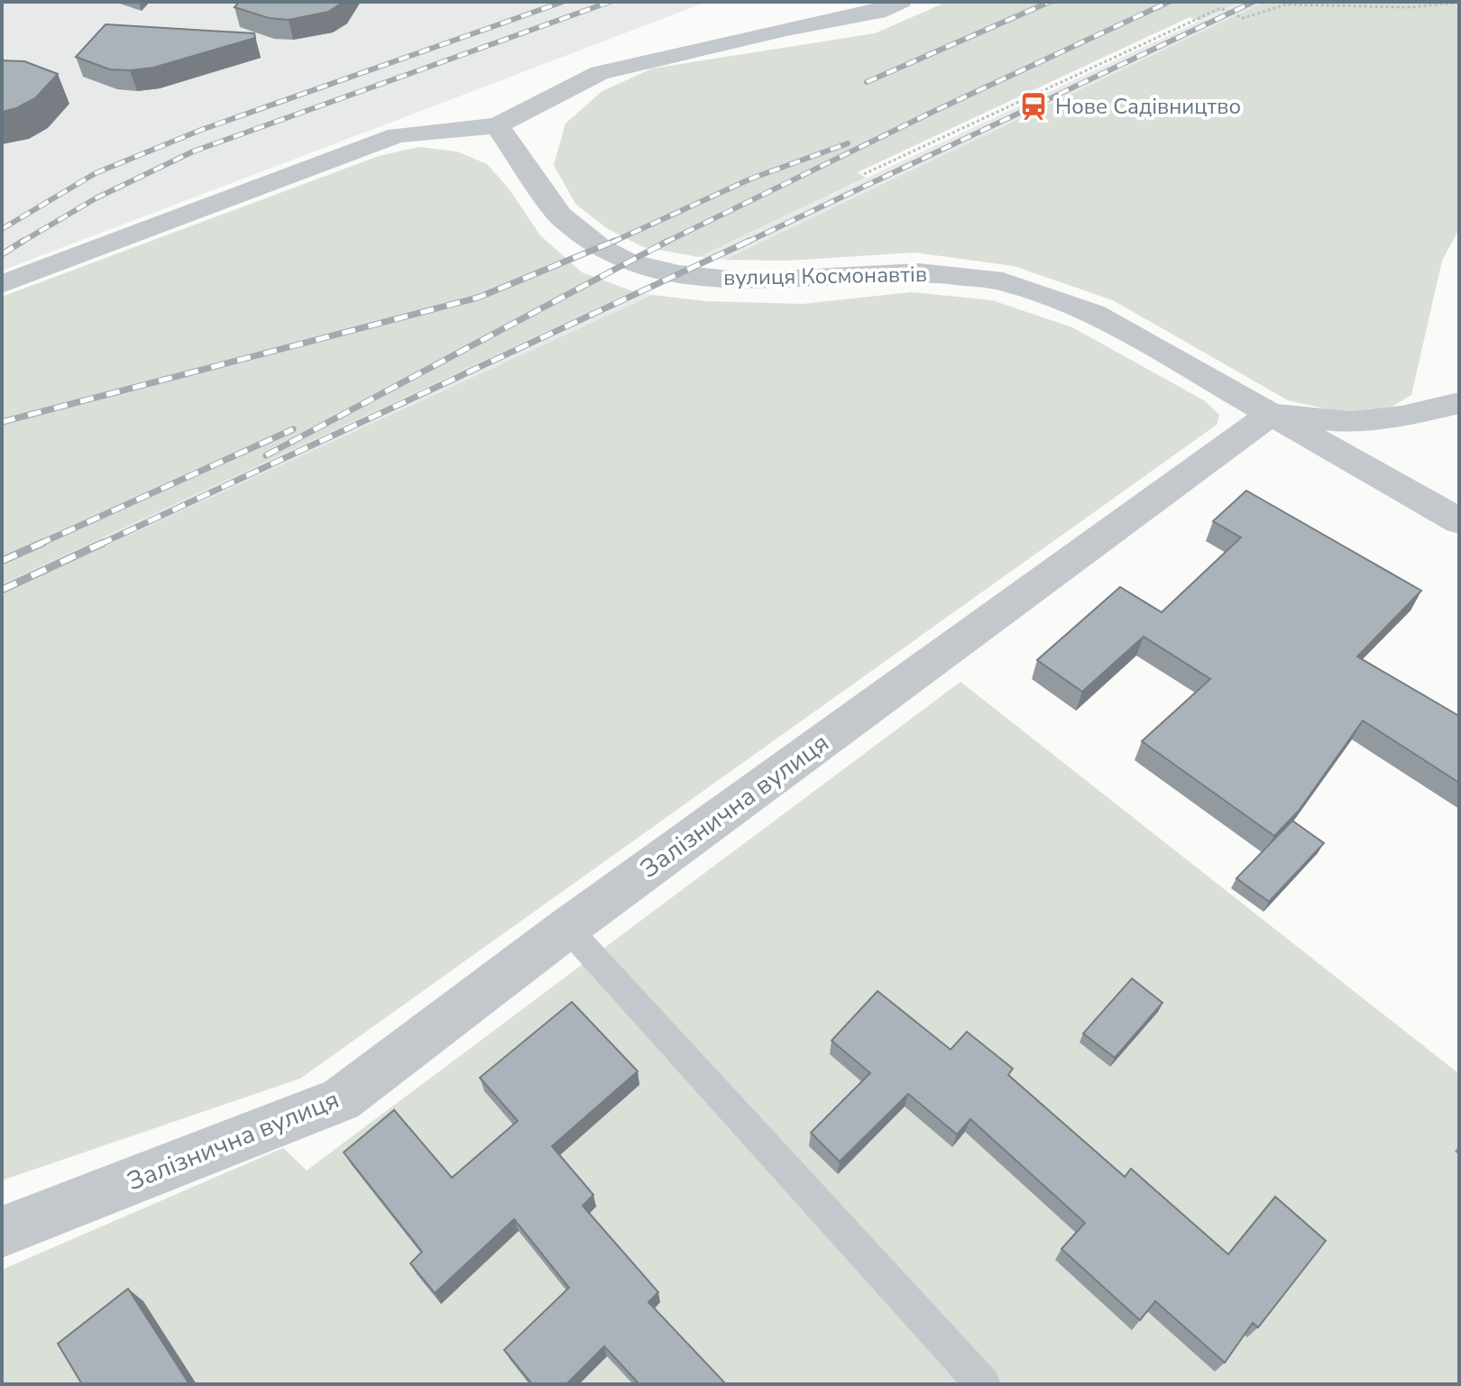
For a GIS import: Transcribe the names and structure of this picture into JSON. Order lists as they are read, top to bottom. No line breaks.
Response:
{"streets":{"street":["вулиця Космонавтів","Залізнична вулиця"]},"crossings":[["вулиця Космонавтів","Залізнична вулиця"]],"places":{"station":["Нове Садівництво"]}}
